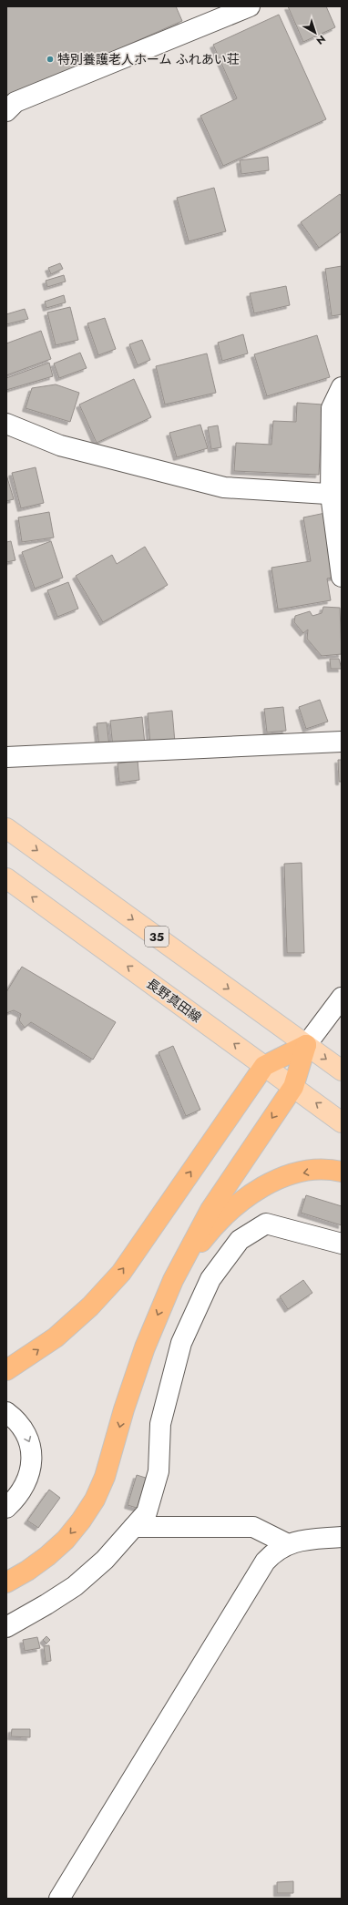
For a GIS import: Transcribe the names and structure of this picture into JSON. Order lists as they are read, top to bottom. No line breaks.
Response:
{"streets":{"main road":["35","長野真田線"]},"places":["特別養護老人ホーム ふれあい荘"],"north":"bottom right"}
